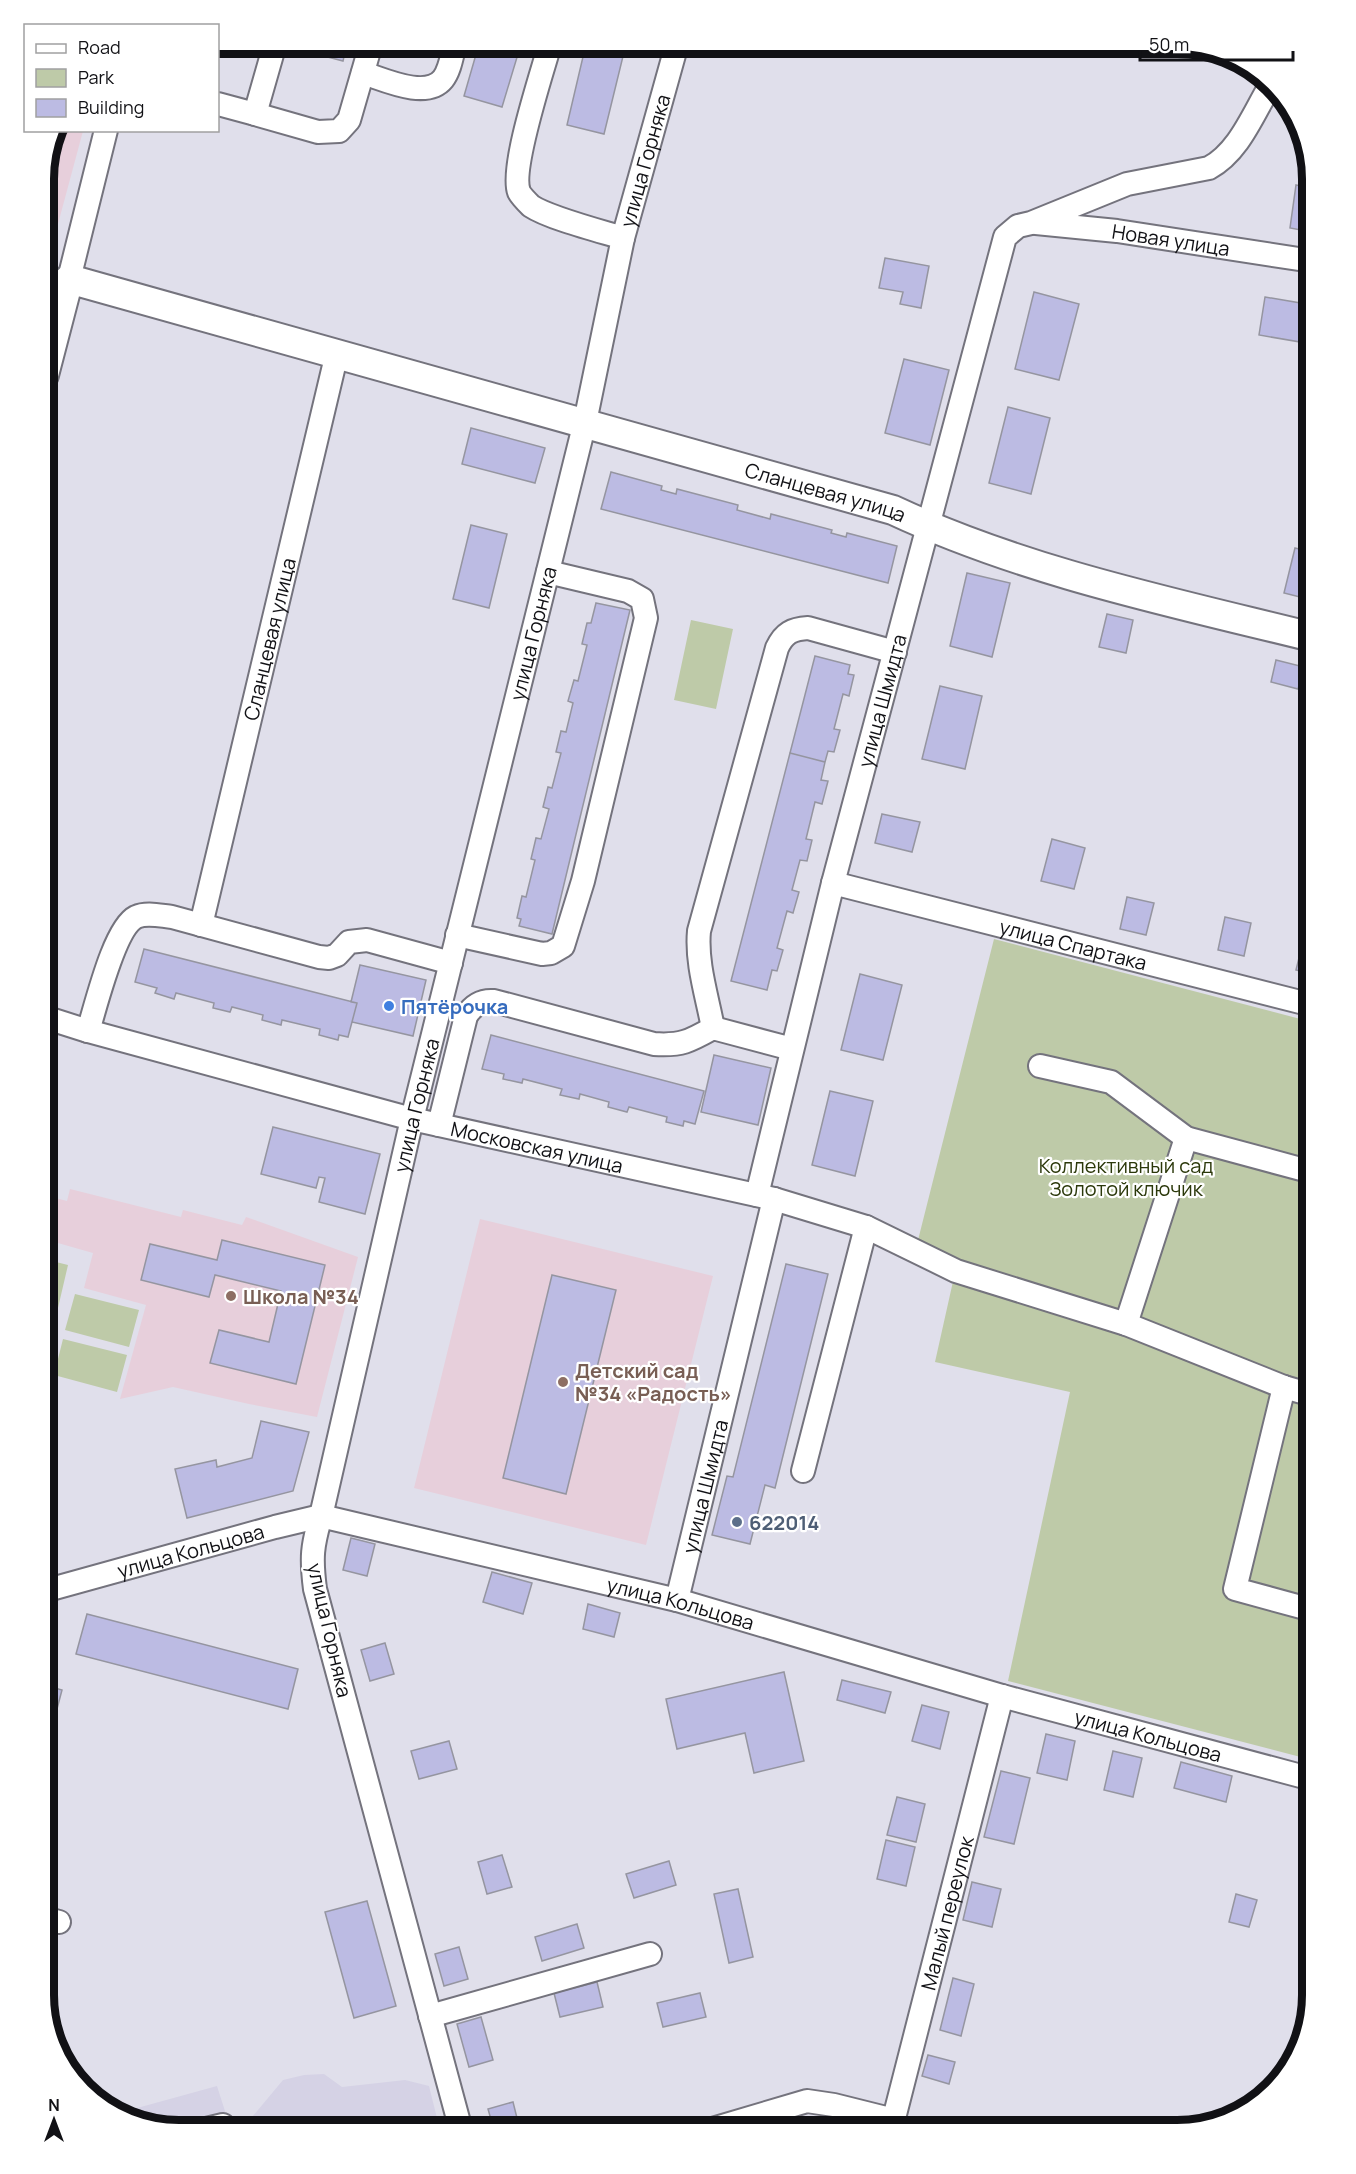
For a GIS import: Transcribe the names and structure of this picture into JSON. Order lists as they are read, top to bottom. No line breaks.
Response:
{"streets":{"main road":["Сланцевая улица"],"street":["улица Горняка","Новая улица","улица Шмидта","улица Спартака","Московская улица","улица Кольцова","Малый переулок"]},"crossings":[["улица Горняка","Сланцевая улица"],["улица Горняка","Московская улица"],["улица Горняка","улица Кольцова"],["Новая улица","улица Шмидта"],["Сланцевая улица","улица Шмидта"],["улица Шмидта","улица Спартака"],["улица Шмидта","Московская улица"],["улица Шмидта","улица Кольцова"],["улица Кольцова","Малый переулок"]],"parks":["Коллективный сад Золотой ключик"],"places":["Пятёрочка","Школа №34","Детский сад №34 «Радость»","622014"],"legend":["Road","Park","Building"],"scale_bar":"50 m","north":"top"}
